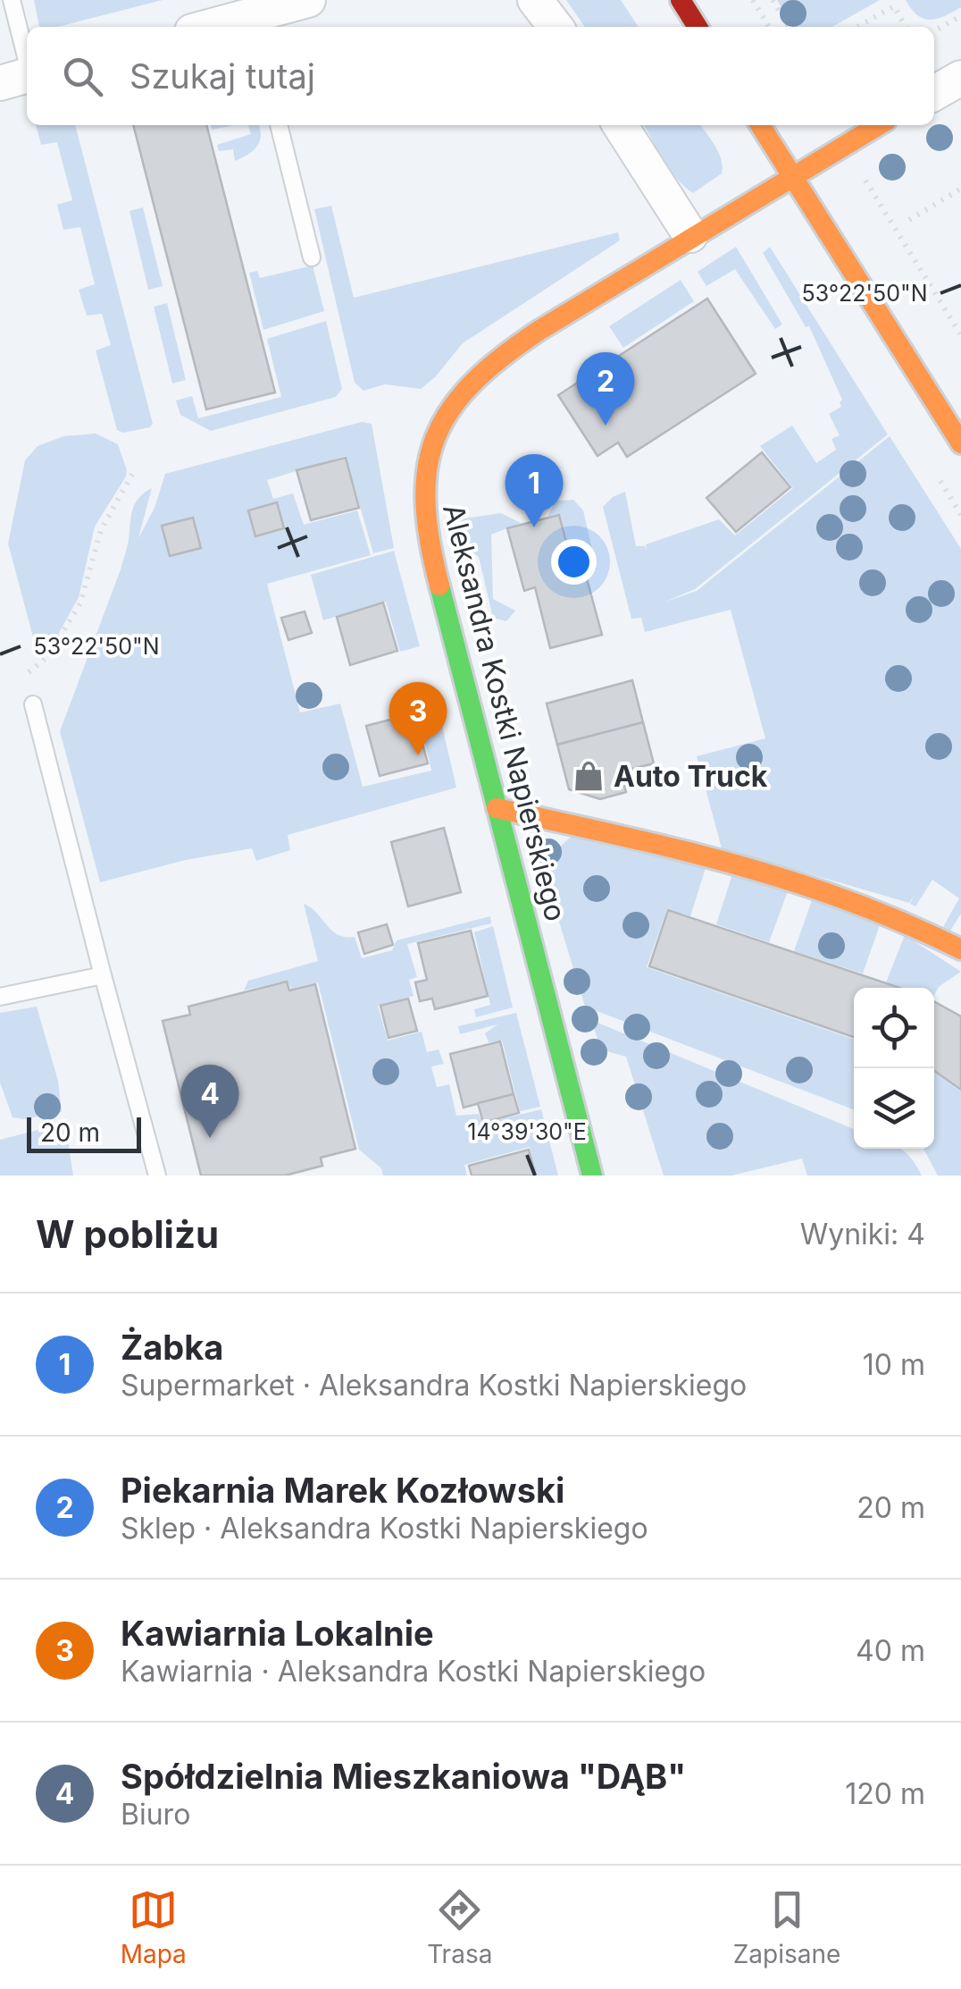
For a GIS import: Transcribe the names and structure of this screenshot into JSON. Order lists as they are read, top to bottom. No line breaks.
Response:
{"streets":{"street":["Aleksandra Kostki Napierskiego"]},"places":{"shop":["Auto Truck"]},"scale_bar":"20 m","page":{"search":"Szukaj tutaj","pins":["2","1","3","4"],"scale":"20 m","heading":["W pobliżu","Wyniki: 4"],"list":[{"mark":"1","name":"Żabka","note":"Supermarket · Aleksandra Kostki Napierskiego","value":"10 m"},{"mark":"2","name":"Piekarnia Marek Kozłowski","note":"Sklep · Aleksandra Kostki Napierskiego","value":"20 m"},{"mark":"3","name":"Kawiarnia Lokalnie","note":"Kawiarnia · Aleksandra Kostki Napierskiego","value":"40 m"},{"mark":"4","name":"Spółdzielnia Mieszkaniowa \"DĄB\"","note":"Biuro","value":"120 m"}],"nav":["Mapa","Trasa","Zapisane"]},"coordinates":["53°22'50\"N","14°39'30\"E"]}
